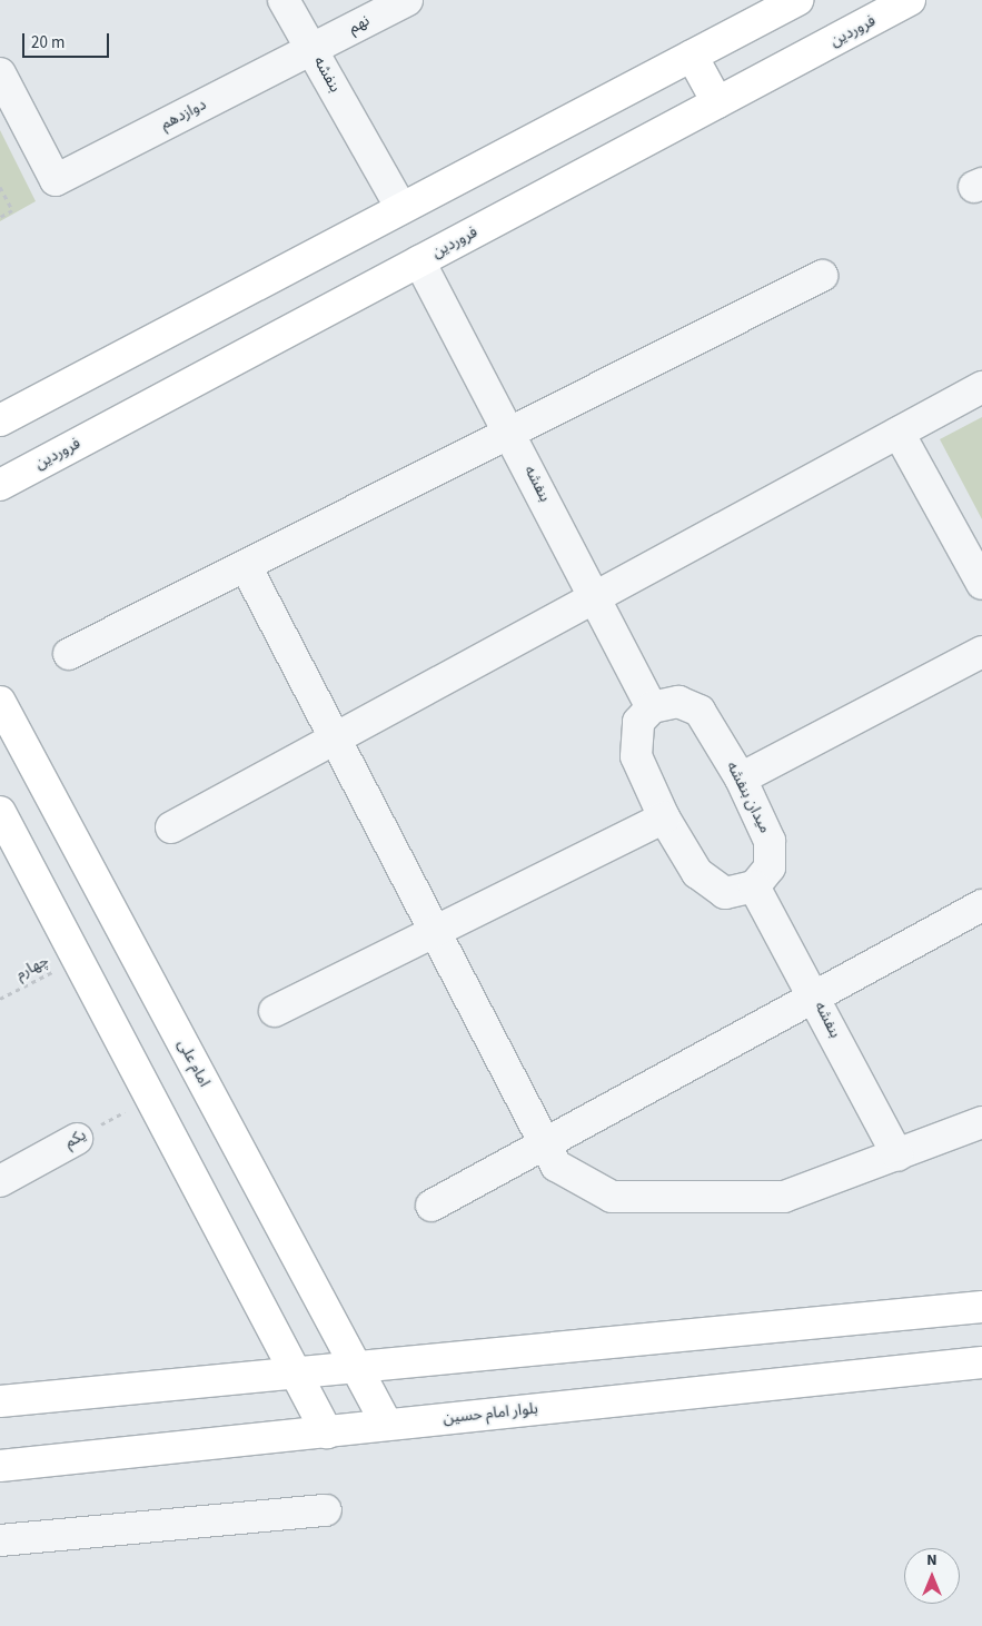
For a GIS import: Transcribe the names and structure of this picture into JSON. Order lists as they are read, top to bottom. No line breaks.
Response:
{"streets":{"street":["نهم","فروردین","بنفشه","دوازدهم","میدان بنفشه","امام علی","یکم","بلوار امام حسین"],"path":["چهارم"]},"crossings":[["نهم","بنفشه"],["نهم","دوازدهم"],["فروردین","بنفشه"],["بنفشه","دوازدهم"],["بنفشه","میدان بنفشه"],["امام علی","بلوار امام حسین"]],"scale_bar":"20 m","north":"top"}
